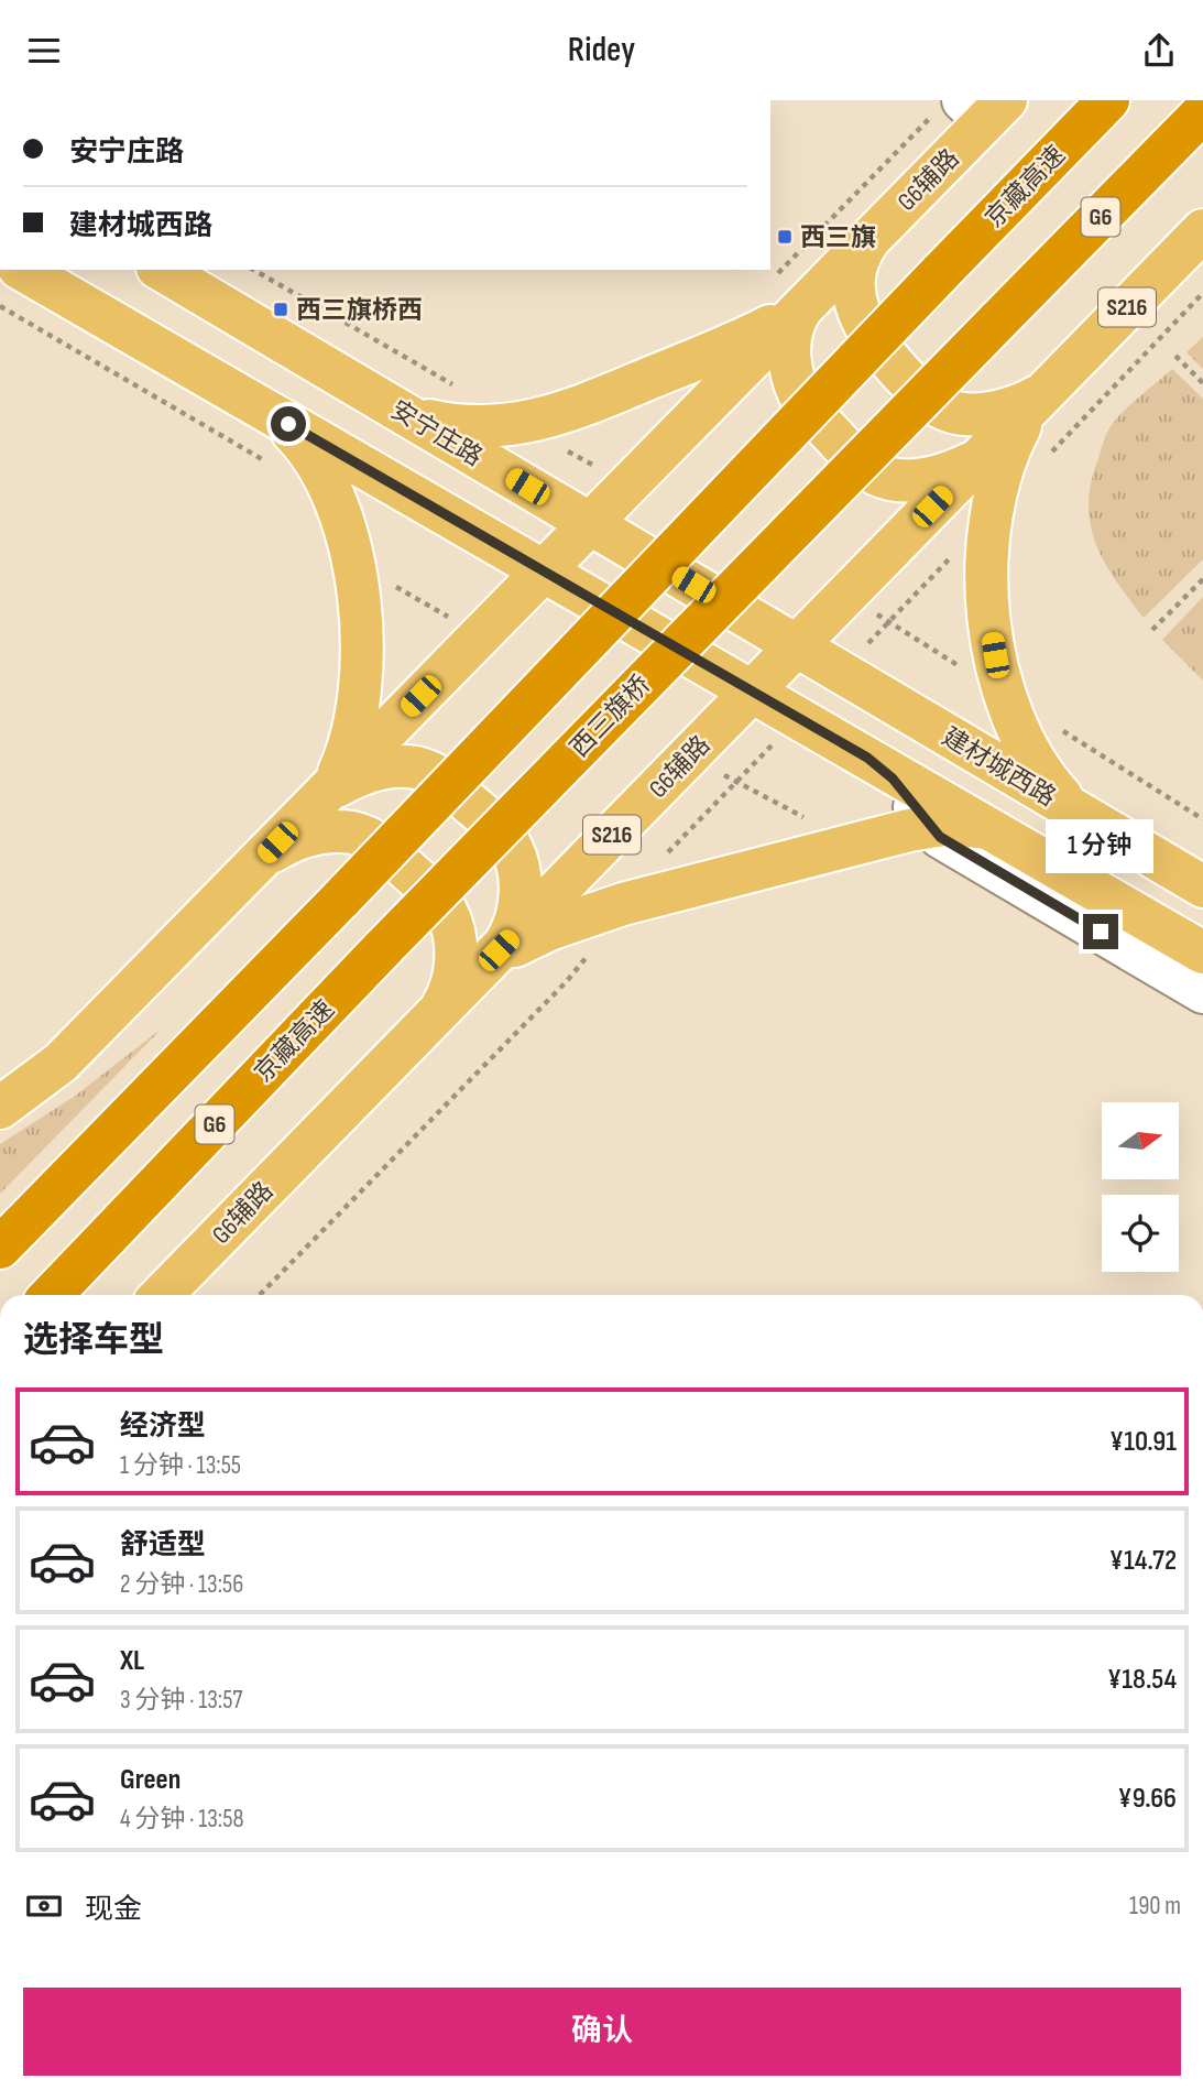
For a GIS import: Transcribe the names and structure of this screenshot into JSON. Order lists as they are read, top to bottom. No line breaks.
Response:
{"streets":{"highway":["京藏高速","G6","西三旗桥"],"main road":["G6辅路","S216","安宁庄路","建材城西路"]},"crossings":[["G6辅路","安宁庄路"],["G6辅路","建材城西路"],["京藏高速","西三旗桥"],["安宁庄路","建材城西路"]],"places":{"transit":["西三旗","西三旗桥西"]},"north":"right","page":{"header":"Ridey","banner":["安宁庄路","建材城西路"],"bubble":"1 分钟","heading":"选择车型","list":[{"name":"经济型","note":"1 分钟 · 13:55","value":"¥10.91"},{"name":"舒适型","note":"2 分钟 · 13:56","value":"¥14.72"},{"name":"XL","note":"3 分钟 · 13:57","value":"¥18.54"},{"name":"Green","note":"4 分钟 · 13:58","value":"¥9.66"}],"pay":["现金","190 m"],"buttons":"确认"}}
